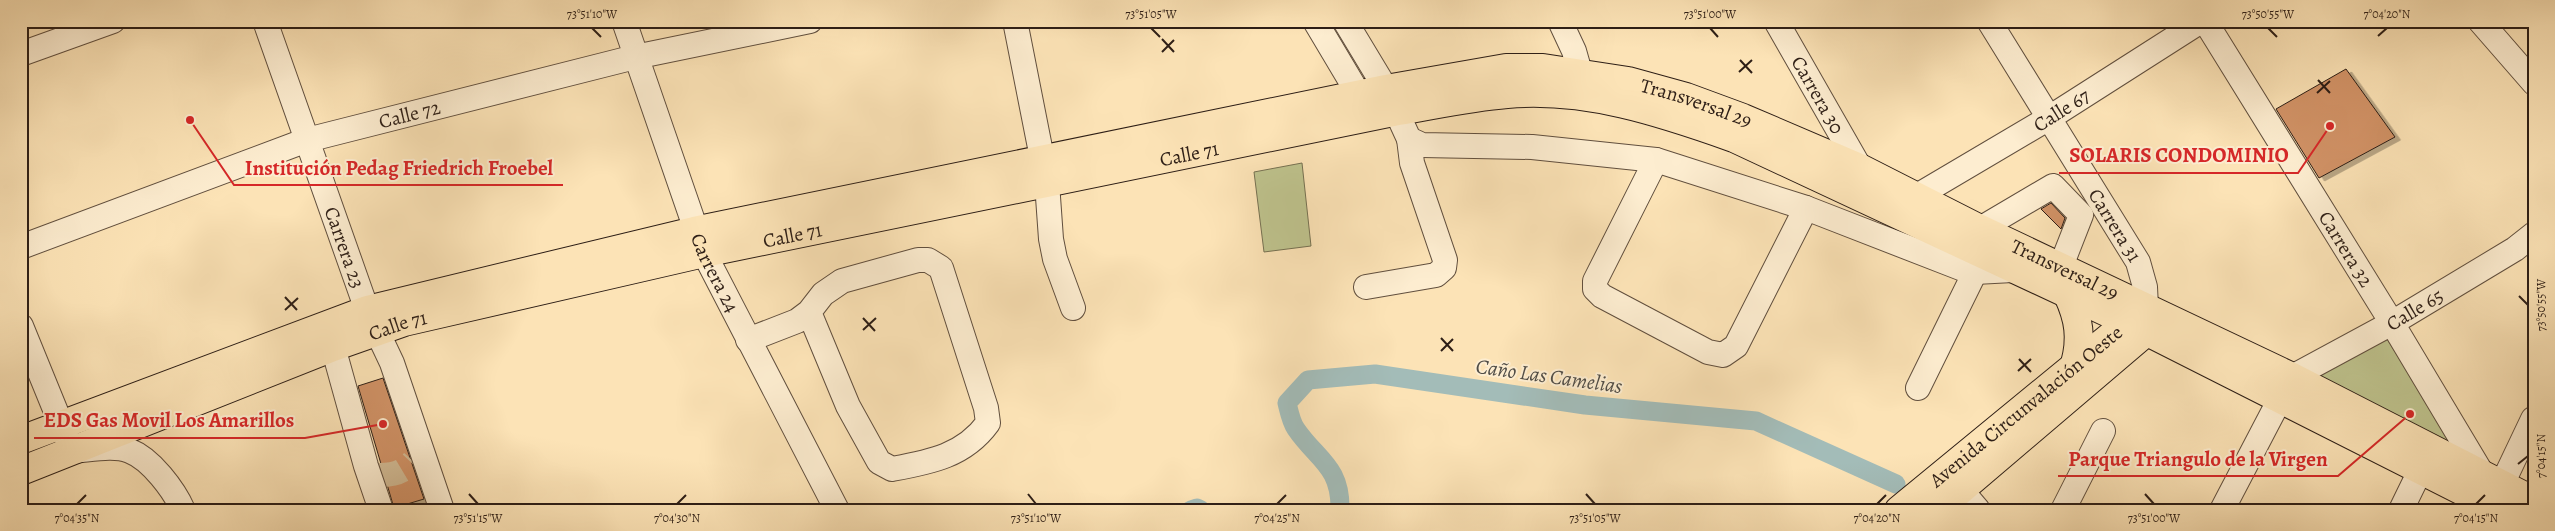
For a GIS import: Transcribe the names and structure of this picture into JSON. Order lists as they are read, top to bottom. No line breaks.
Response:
{"streets":{"main road":["Transversal 29","Calle 71","Avenida Circunvalación Oeste"],"street":["Carrera 30","Calle 67","Calle 72","Carrera 31","Carrera 23","Carrera 32","Carrera 24","Calle 65"]},"crossings":[["Carrera 30","Transversal 29"],["Transversal 29","Calle 67"],["Transversal 29","Calle 71"],["Transversal 29","Carrera 31"],["Transversal 29","Carrera 32"],["Transversal 29","Calle 65"],["Transversal 29","Avenida Circunvalación Oeste"],["Calle 67","Carrera 31"],["Calle 72","Carrera 23"],["Calle 72","Carrera 24"],["Calle 71","Carrera 23"],["Calle 71","Carrera 24"],["Carrera 31","Avenida Circunvalación Oeste"],["Carrera 32","Calle 65"]],"water":["Caño Las Camelias"],"places":["Institución Pedag Friedrich Froebel","SOLARIS CONDOMINIO","Parque Triangulo de la Virgen","EDS Gas Movil Los Amarillos"],"coordinates":["73°51'10\"W","73°51'05\"W","73°51'00\"W","73°50'55\"W","7°04'20\"N","7°04'15\"N","7°04'35\"N","73°51'15\"W","7°04'30\"N","7°04'25\"N"]}
